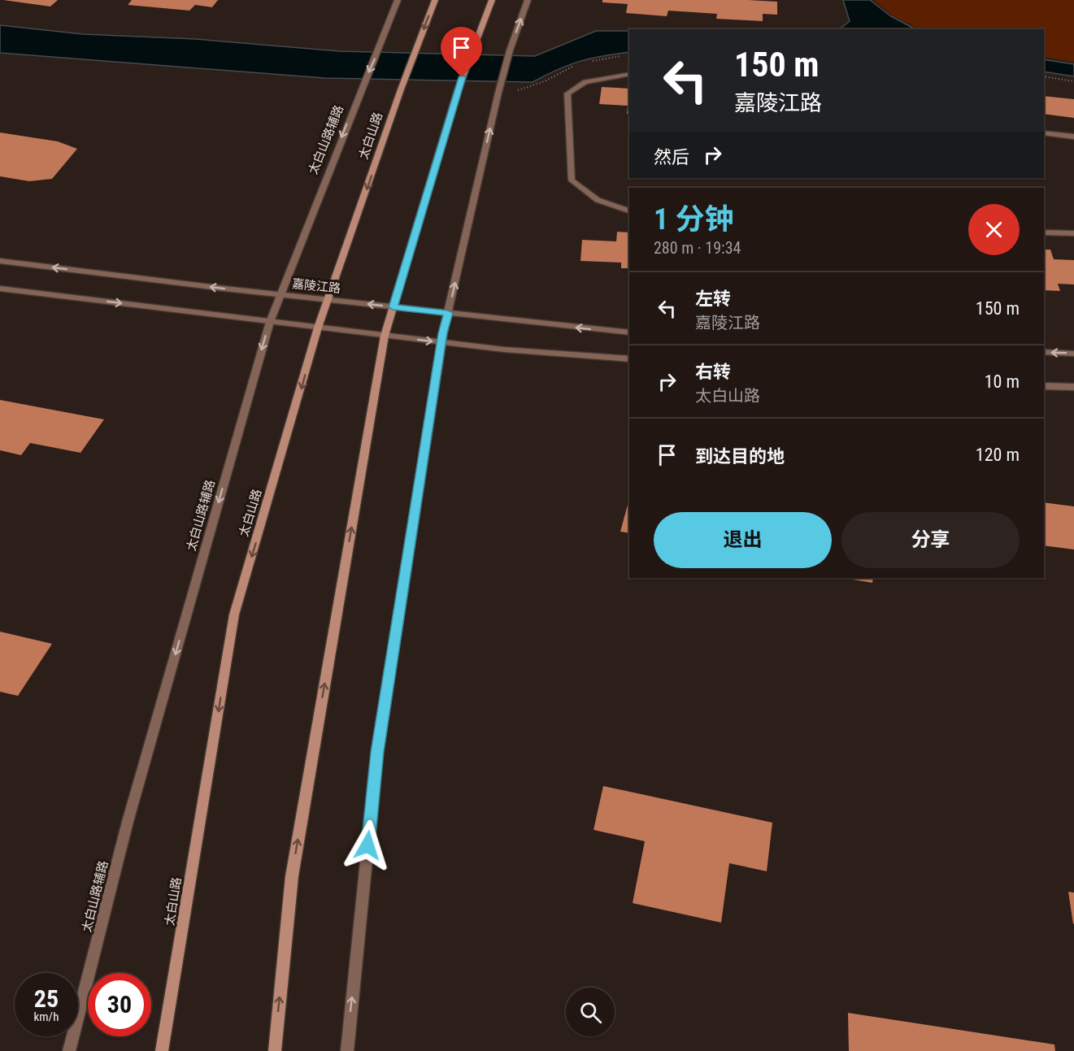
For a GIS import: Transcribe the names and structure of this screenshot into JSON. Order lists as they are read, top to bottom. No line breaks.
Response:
{"streets":{"main road":["太白山路"],"street":["太白山路辅路","嘉陵江路"]},"crossings":[["太白山路","嘉陵江路"],["太白山路辅路","嘉陵江路"]],"one_way":["太白山路辅路"],"page":{"turn":["150 m","嘉陵江路"],"then":"然后","heading":["1 分钟","280 m · 19:34"],"list":[{"name":"左转","note":"嘉陵江路","value":"150 m"},{"name":"右转","note":"太白山路","value":"10 m"},{"name":"到达目的地","value":"120 m"}],"buttons":["退出","分享"],"speed":"25 km/h","limit":"30"}}
